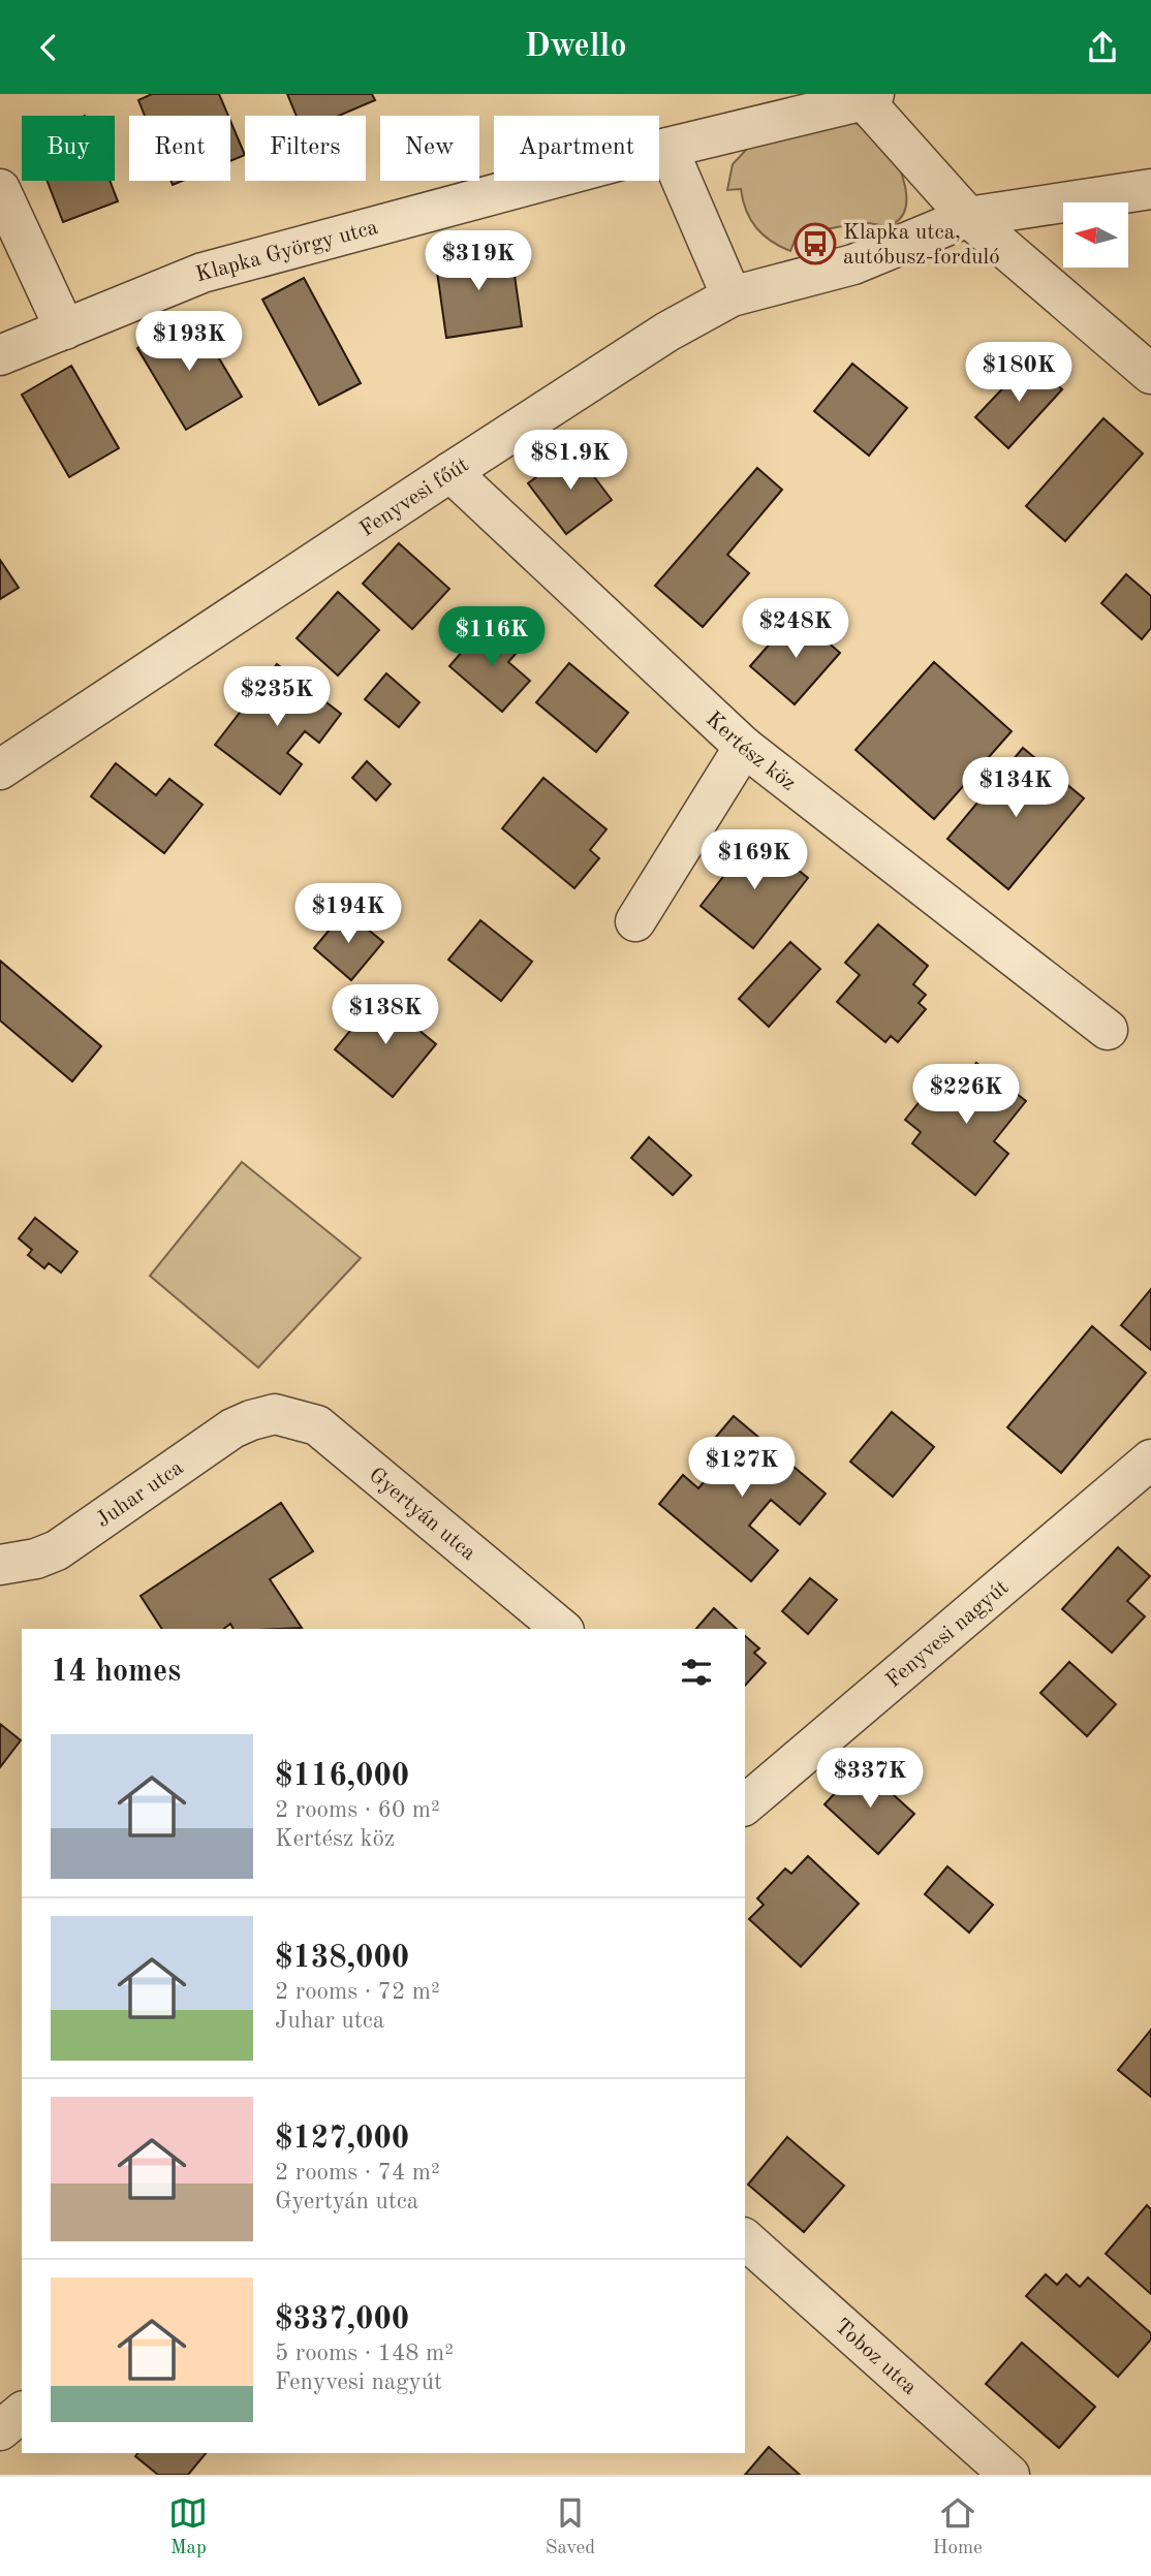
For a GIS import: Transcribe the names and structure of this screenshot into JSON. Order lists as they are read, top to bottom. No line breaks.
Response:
{"streets":{"street":["Klapka György utca","Fenyvesi főút","Kertész köz","Juhar utca","Gyertyán utca","Fenyvesi nagyút","Toboz utca"]},"crossings":[["Klapka György utca","Fenyvesi főút"],["Fenyvesi főút","Kertész köz"],["Juhar utca","Gyertyán utca"]],"places":{"bus stop":["Klapka utca, autóbusz-forduló"]},"north":"left","page":{"header":"Dwello","chip":["Buy","Rent","Filters","New","Apartment"],"price":["$319K","$193K","$180K","$81.9K","$248K","$116K","$235K","$134K","$169K","$194K","$138K","$226K","$127K","$337K"],"heading":"14 homes","list":[{"name":"$116,000","note":"2 rooms · 60 m² · Kertész köz"},{"name":"$138,000","note":"2 rooms · 72 m² · Juhar utca"},{"name":"$127,000","note":"2 rooms · 74 m² · Gyertyán utca"},{"name":"$337,000","note":"5 rooms · 148 m² · Fenyvesi nagyút"}],"tabs":["Map","Saved","Home"]}}
